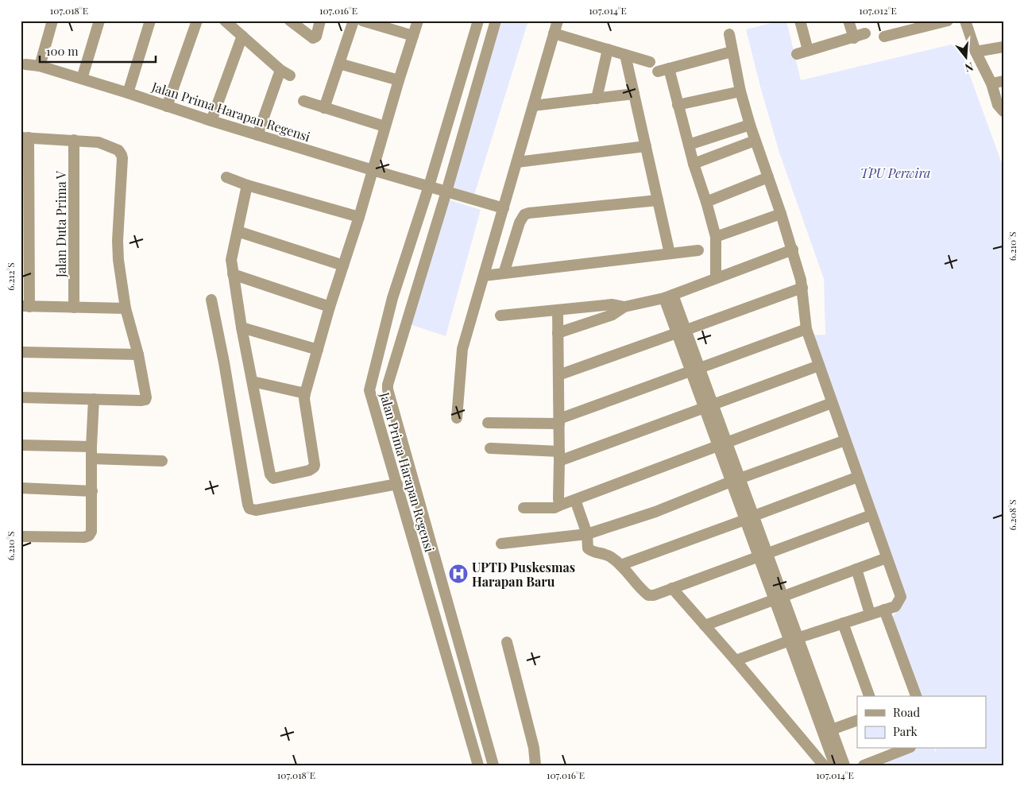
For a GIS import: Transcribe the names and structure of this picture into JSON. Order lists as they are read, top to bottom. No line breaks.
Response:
{"streets":{"street":["Jalan Prima Harapan Regensi","Jalan Duta Prima V"]},"parks":["TPU Perwira"],"places":{"hospital":["UPTD Puskesmas Harapan Baru"]},"legend":["Road","Park"],"scale_bar":"100 m","north":"bottom","coordinates":["107.018°E","107.016°E","107.014°E","107.012°E","6.210°S","6.212°S","6.208°S"]}
